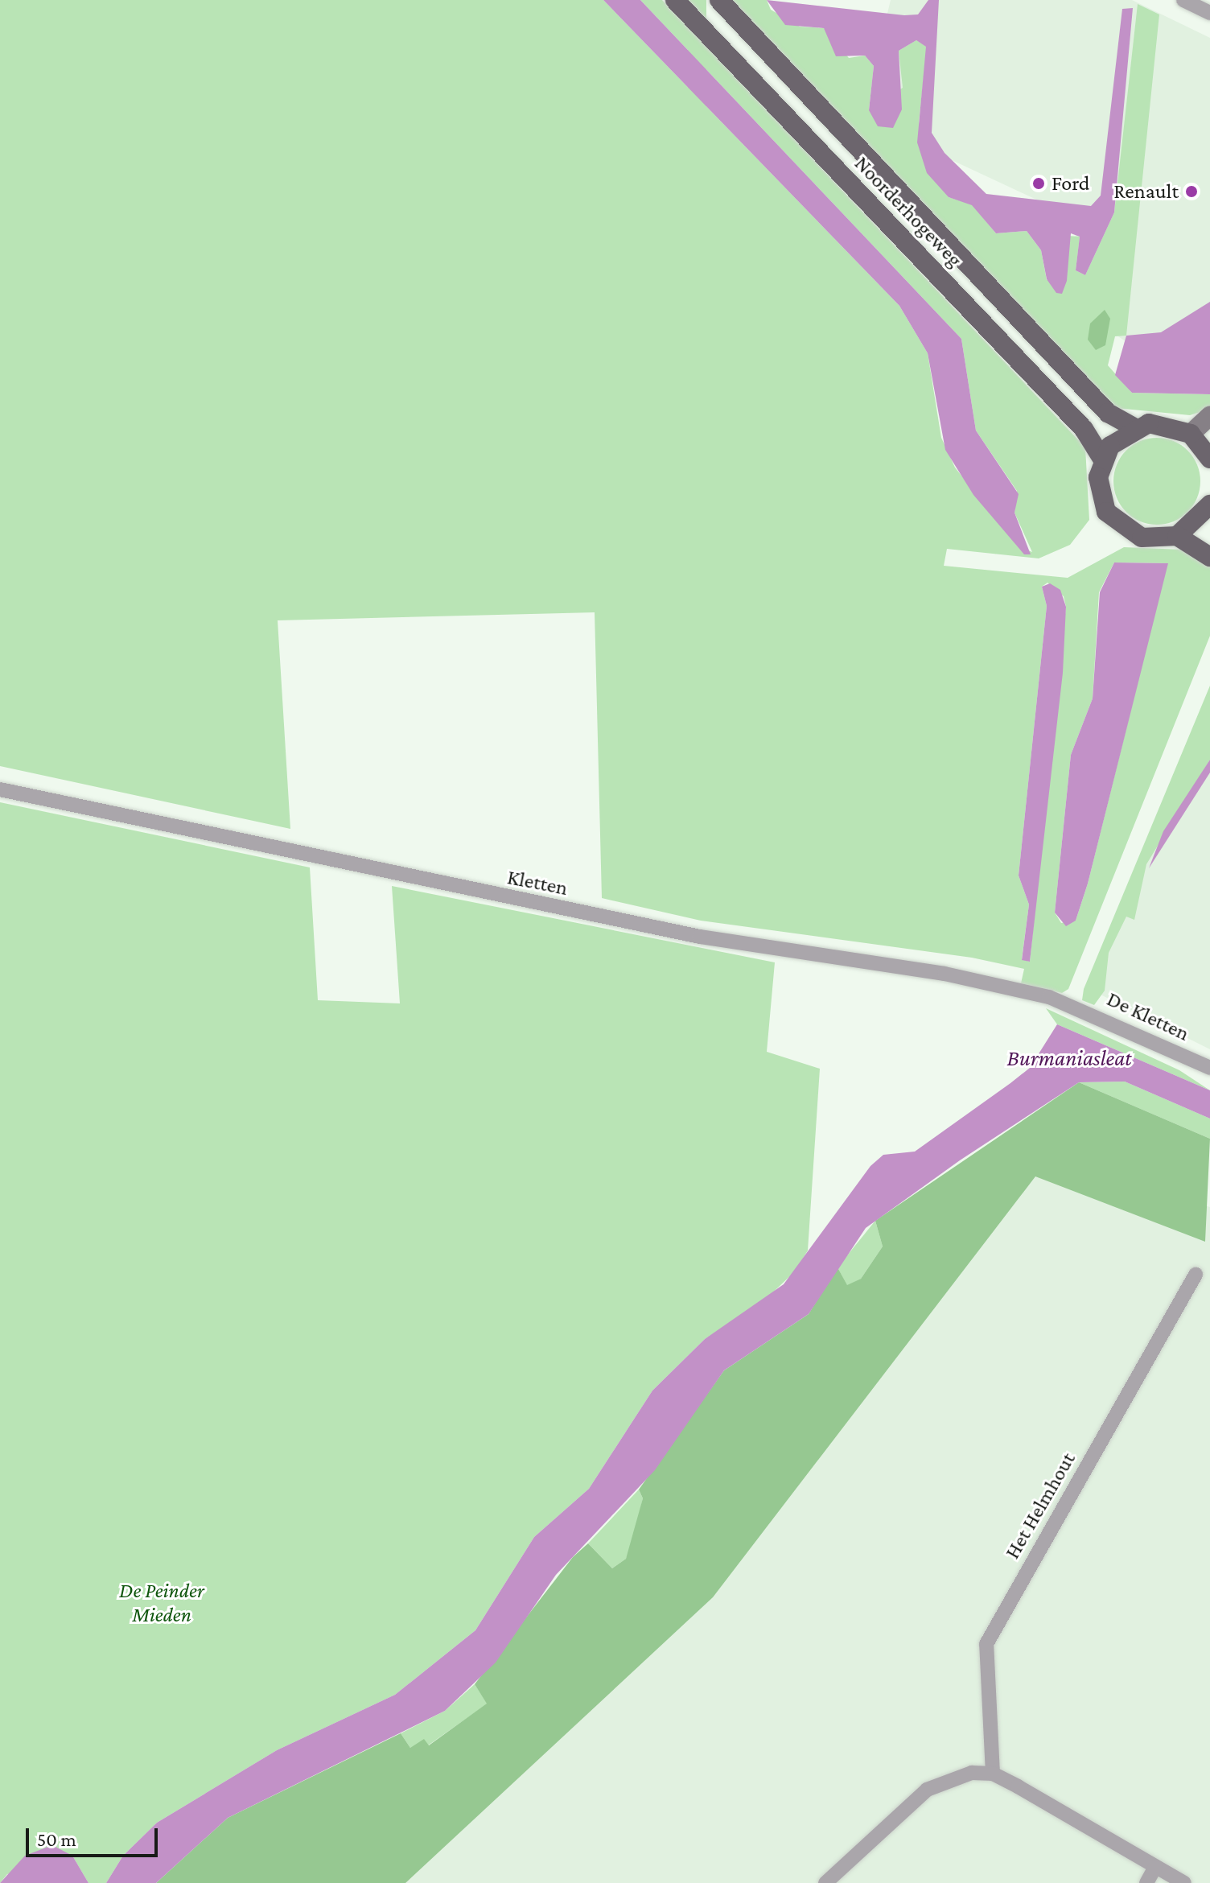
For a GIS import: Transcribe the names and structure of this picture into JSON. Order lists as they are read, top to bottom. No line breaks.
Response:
{"streets":{"main road":["Noorderhogeweg"],"street":["Kletten","De Kletten","Het Helmhout"]},"crossings":[["Kletten","De Kletten"]],"water":["Burmaniasleat"],"parks":["De Peinder Mieden"],"places":["Ford","Renault"],"scale_bar":"50 m"}
